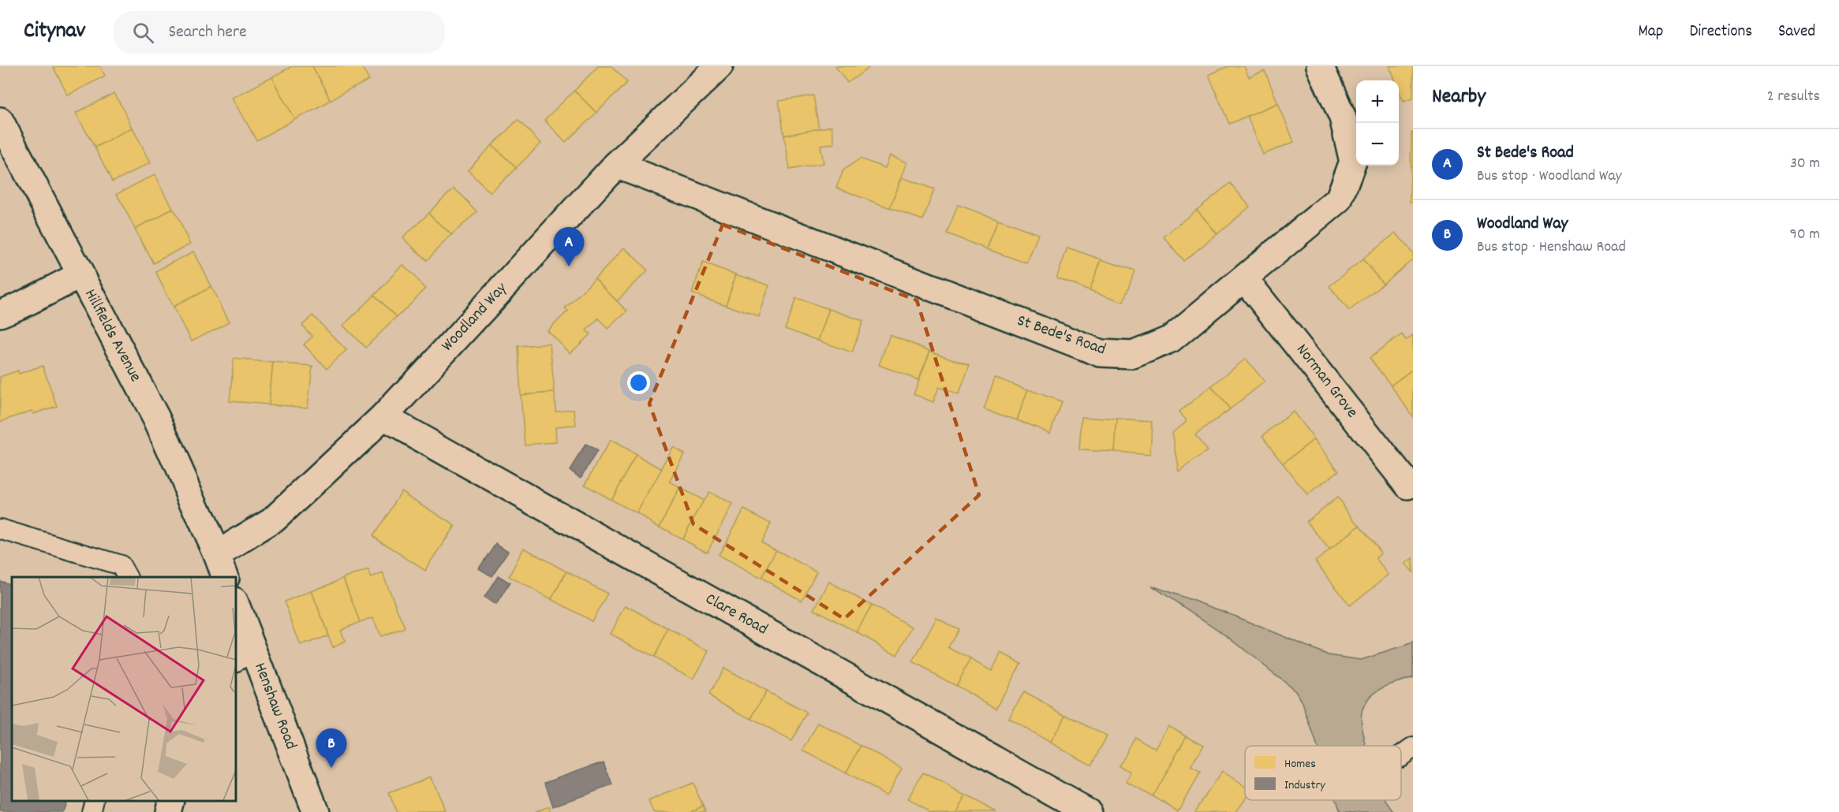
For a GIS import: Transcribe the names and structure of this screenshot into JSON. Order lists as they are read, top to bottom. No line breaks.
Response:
{"streets":{"street":["Woodland Way","Hillfields Avenue","St Bede's Road","Norman Grove","Clare Road","Henshaw Road"]},"crossings":[["Woodland Way","Hillfields Avenue"],["Woodland Way","St Bede's Road"],["Woodland Way","Clare Road"],["St Bede's Road","Norman Grove"]],"legend":["Homes","Industry"],"page":{"header":"Citynav","search":"Search here","nav":["Map","Directions","Saved"],"heading":["Nearby","2 results"],"map_buttons":["+","−"],"list":[{"mark":"A","name":"St Bede's Road","note":"Bus stop · Woodland Way","value":"30 m"},{"mark":"B","name":"Woodland Way","note":"Bus stop · Henshaw Road","value":"90 m"}],"pins":["A","B"]}}
